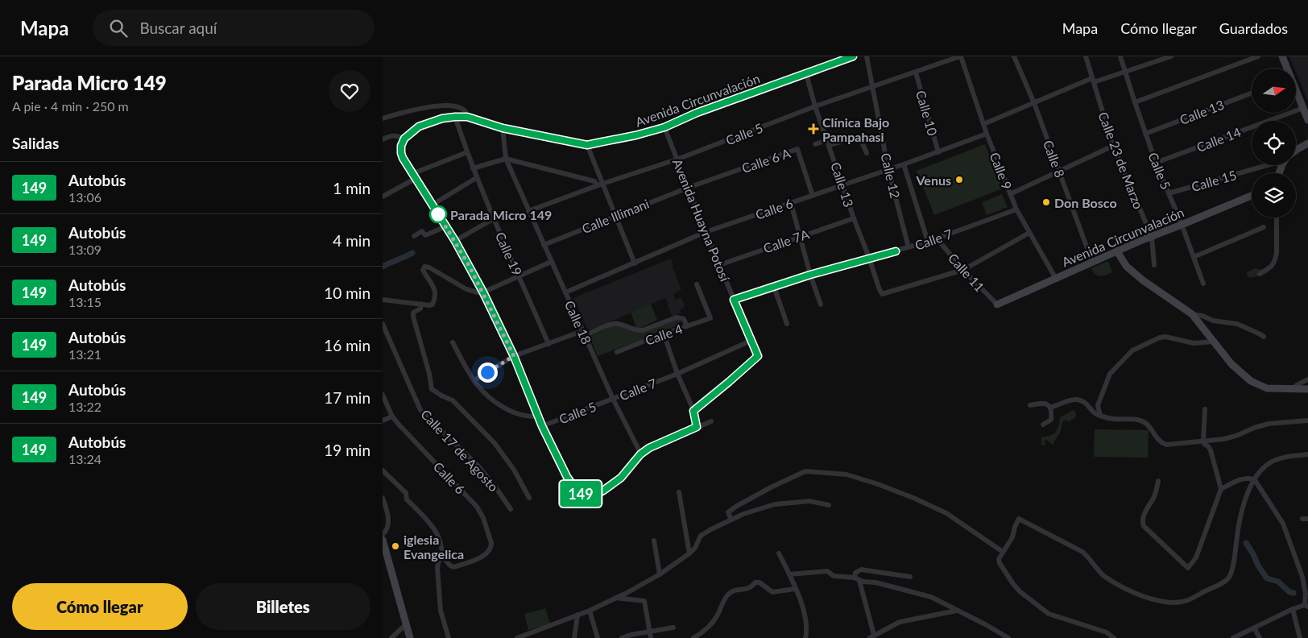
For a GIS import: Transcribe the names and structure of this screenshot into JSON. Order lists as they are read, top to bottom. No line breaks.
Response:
{"streets":{"street":["Avenida Circunvalación","Calle 13","Calle 10","Calle 5","Calle 14","Calle 8","Calle 6 A","Calle 23 de Marzo","Calle 9","Calle 12","Calle 15","Calle 6","Calle Illimani","Avenida Huayna Potosí","Calle 7","Calle 7A","Calle 19","Calle 11","Calle 18","Calle 4","Calle 17 de Agosto"]},"crossings":[["Avenida Circunvalación","Calle 13"],["Avenida Circunvalación","Calle 5"],["Avenida Circunvalación","Calle 8"],["Avenida Circunvalación","Calle 23 de Marzo"],["Avenida Circunvalación","Calle 9"],["Avenida Circunvalación","Avenida Huayna Potosí"],["Avenida Circunvalación","Calle 19"],["Avenida Circunvalación","Calle 11"],["Avenida Circunvalación","Calle 18"],["Calle 13","Calle 5"],["Calle 13","Calle 6"],["Calle 13","Calle 7"],["Calle 13","Calle 7A"],["Calle 13","Calle 11"],["Calle 10","Calle 5"],["Calle 10","Calle 6"],["Calle 5","Calle 14"],["Calle 5","Calle 9"],["Calle 5","Calle 12"],["Calle 5","Calle 15"],["Calle 5","Avenida Huayna Potosí"],["Calle 5","Calle 7"],["Calle 5","Calle 18"],["Calle 6 A","Calle 6"],["Calle 6 A","Calle Illimani"],["Calle 6 A","Avenida Huayna Potosí"],["Calle 9","Calle 6"],["Calle 9","Calle 7"],["Calle 12","Calle 6"],["Calle 12","Calle 7"],["Calle 6","Avenida Huayna Potosí"],["Calle 6","Calle 18"],["Calle Illimani","Avenida Huayna Potosí"],["Calle Illimani","Calle 18"],["Avenida Huayna Potosí","Calle 7"],["Avenida Huayna Potosí","Calle 7A"],["Calle 7","Calle 11"],["Calle 7","Calle 18"]],"places":{"health":["Clínica Bajo Pampahasi"],"other":["Venus","Don Bosco","Parada Micro 149","iglesia Evangelica"]},"lines":["bus line 149"],"north":"right","page":{"header":"Mapa","search":"Buscar aquí","nav":["Mapa","Cómo llegar","Guardados"],"heading":[["Parada Micro 149","A pie · 4 min · 250 m"],"Salidas"],"on_map":"149","list":[{"mark":"149","name":"Autobús","note":"13:06","value":"1 min"},{"mark":"149","name":"Autobús","note":"13:09","value":"4 min"},{"mark":"149","name":"Autobús","note":"13:15","value":"10 min"},{"mark":"149","name":"Autobús","note":"13:21","value":"16 min"},{"mark":"149","name":"Autobús","note":"13:22","value":"17 min"},{"mark":"149","name":"Autobús","note":"13:24","value":"19 min"}],"buttons":["Cómo llegar","Billetes"]}}
